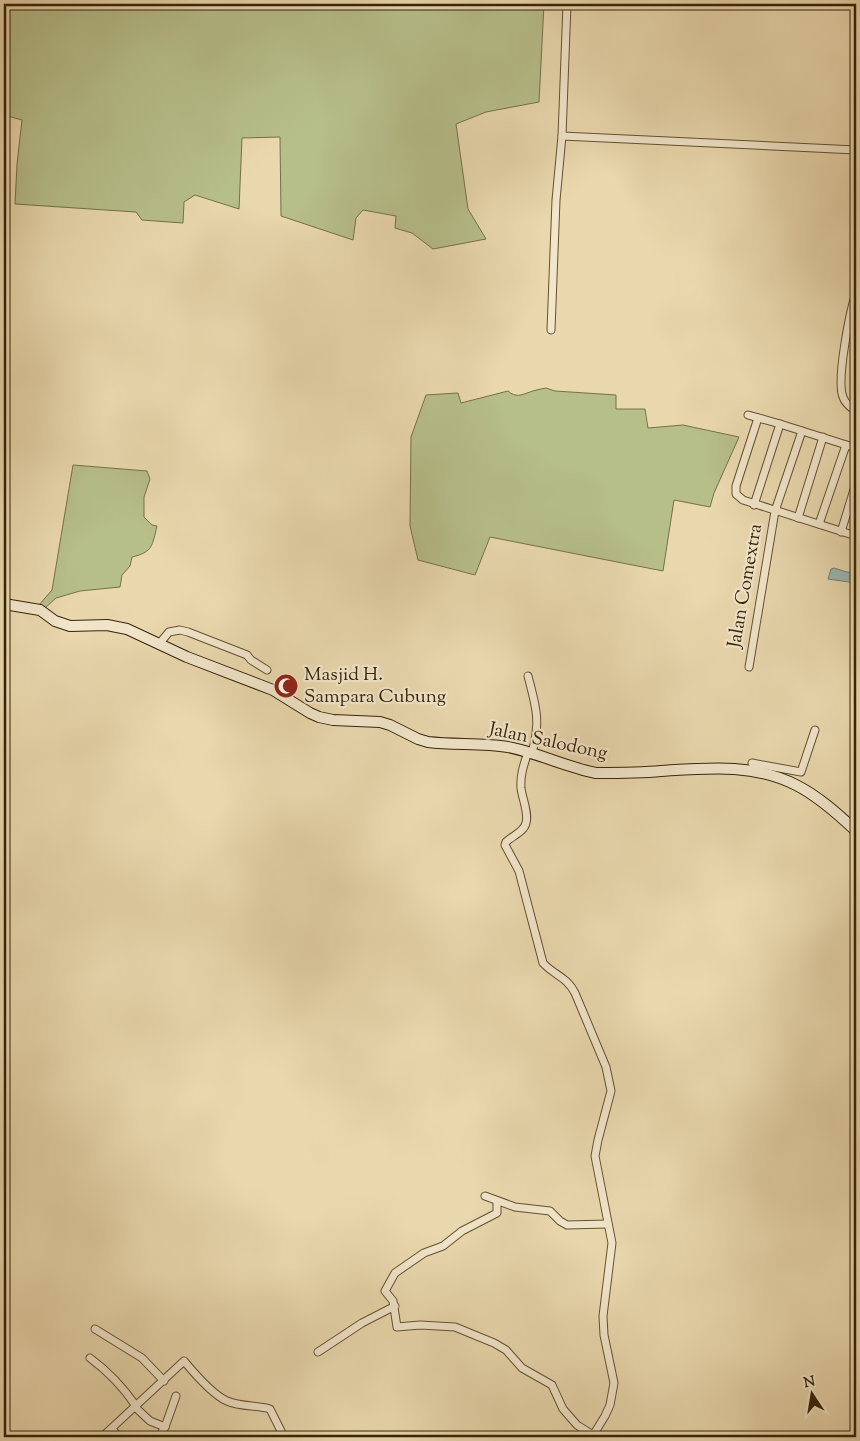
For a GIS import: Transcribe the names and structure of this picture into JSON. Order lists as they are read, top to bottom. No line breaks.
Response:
{"streets":{"street":["Jalan Comextra","Jalan Salodong"]},"places":{"mosque":["Masjid H. Sampara Cubung"]},"north":"top"}
